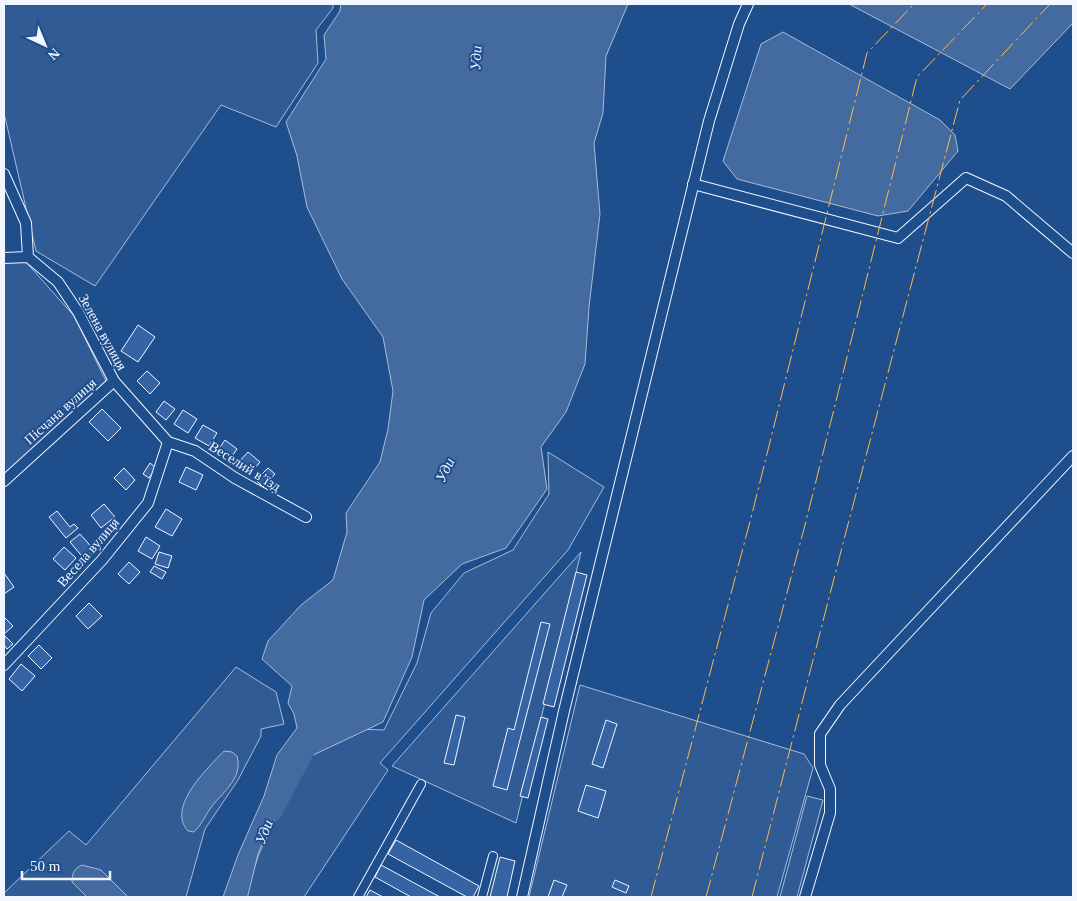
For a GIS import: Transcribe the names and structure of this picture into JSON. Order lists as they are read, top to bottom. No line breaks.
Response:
{"streets":{"street":["Зелена вулиця","Пісчана вулиця","Веселий в’їзд","Весела вулиця"]},"crossings":[["Зелена вулиця","Пісчана вулиця"],["Зелена вулиця","Веселий в’їзд"],["Зелена вулиця","Весела вулиця"],["Веселий в’їзд","Весела вулиця"]],"water":["Уди"],"scale_bar":"50 m","north":"bottom right"}
